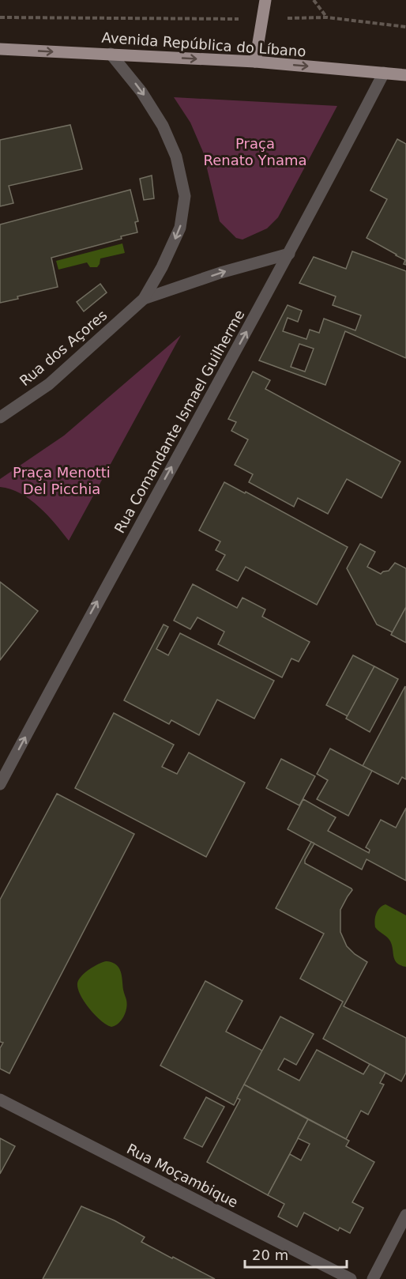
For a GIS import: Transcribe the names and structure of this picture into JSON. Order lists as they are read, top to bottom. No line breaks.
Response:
{"streets":{"main road":["Avenida República do Líbano"],"street":["Rua dos Açores","Rua Comandante Ismael Guilherme","Rua Moçambique"]},"crossings":[["Avenida República do Líbano","Rua dos Açores"],["Avenida República do Líbano","Rua Comandante Ismael Guilherme"],["Rua dos Açores","Rua Comandante Ismael Guilherme"]],"one_way":["Avenida República do Líbano","Rua Comandante Ismael Guilherme"],"parks":["Praça Renato Ynama","Praça Menotti Del Picchia"],"scale_bar":"20 m"}
